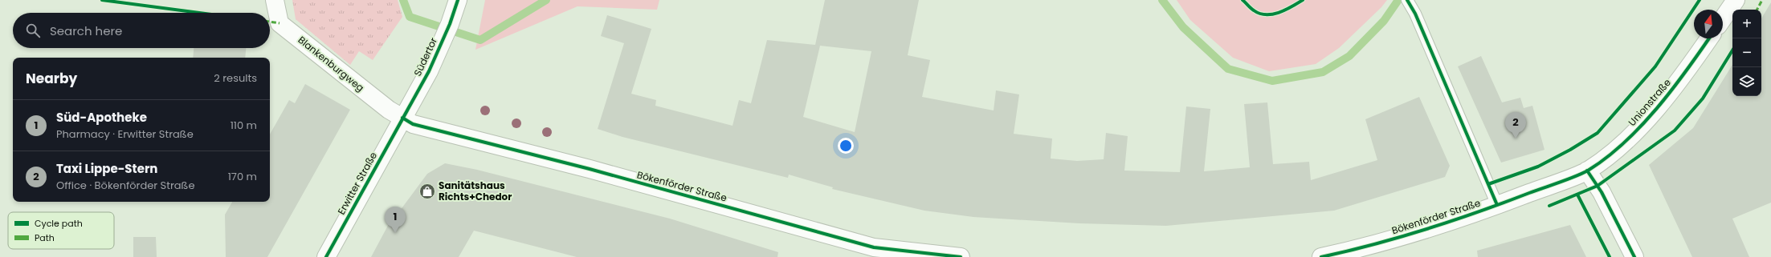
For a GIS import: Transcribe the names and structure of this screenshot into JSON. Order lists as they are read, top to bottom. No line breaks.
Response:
{"streets":{"street":["Südertor","Blankenburgweg","Unionstraße","Erwitter Straße","Bökenförder Straße"]},"crossings":[["Südertor","Blankenburgweg"],["Südertor","Erwitter Straße"],["Südertor","Bökenförder Straße"],["Blankenburgweg","Erwitter Straße"],["Blankenburgweg","Bökenförder Straße"],["Unionstraße","Bökenförder Straße"],["Erwitter Straße","Bökenförder Straße"]],"places":{"shop":["Sanitätshaus Richts+Chedor"]},"legend":["Cycle path","Path"],"north":"top","page":{"map_buttons":["+","−"],"search":"Search here","heading":["Nearby","2 results"],"list":[{"mark":"1","name":"Süd-Apotheke","note":"Pharmacy · Erwitter Straße","value":"110 m"},{"mark":"2","name":"Taxi Lippe-Stern","note":"Office · Bökenförder Straße","value":"170 m"}],"pins":["2","1"]}}
